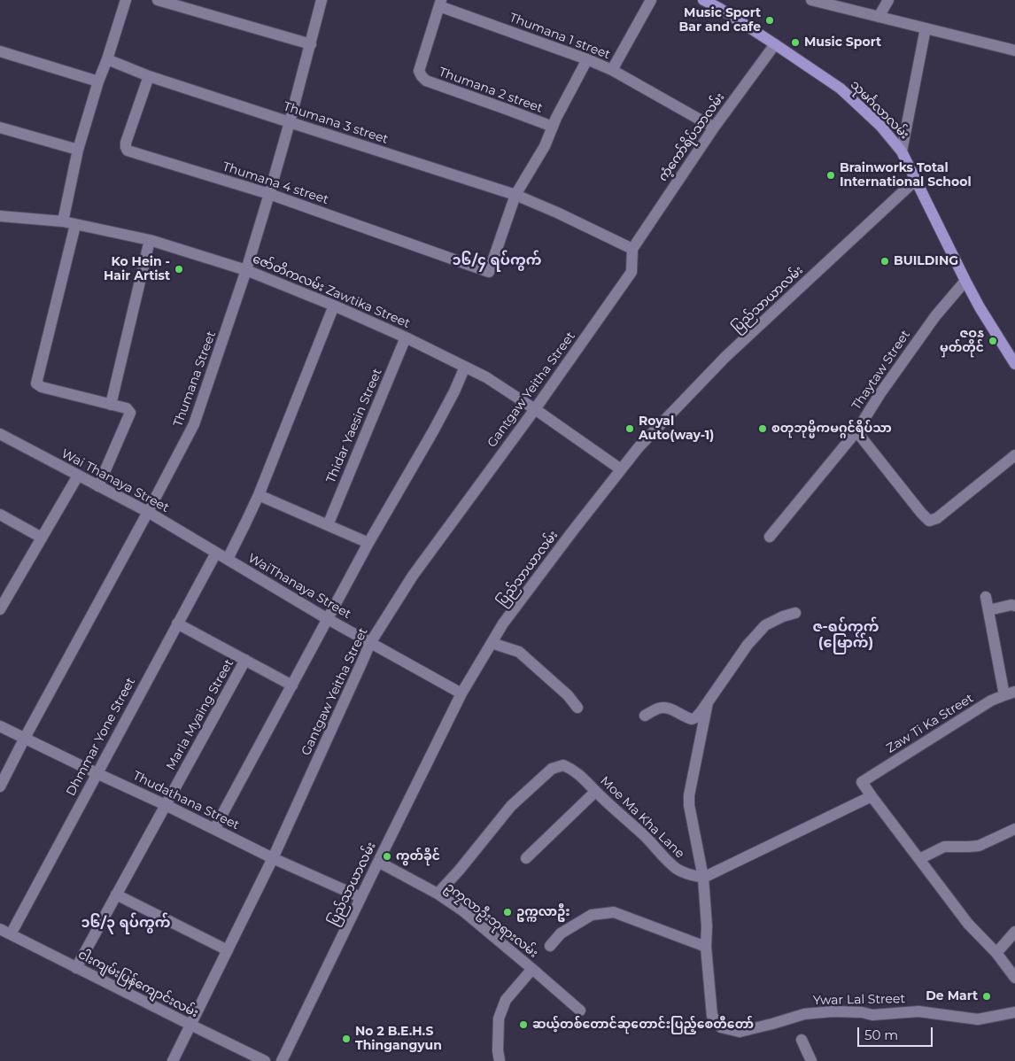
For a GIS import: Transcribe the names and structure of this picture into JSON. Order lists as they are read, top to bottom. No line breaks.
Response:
{"streets":{"main road":["သုမင်္ဂလာလမ်း"],"street":["Thumana 1 street","Thumana 2 street","Thumana 3 street","ကံ့ကော်ရိပ်သာလမ်း","Thumana 4 street","ဇော်တိကလမ်း Zawtika Street","ပြည်သာယာလမ်း","Thaytaw Street","Thumana Street","Gantgaw Yeitha Street","Thidar Yaesin Street","Wai Thanaya Street","WaiThanaya Street","Marla Myaing Street","Zaw Ti Ka Street","Dhmmar Yone Street","Thudathana Street","Moe Ma Kha Lane","ဥကၠလာဦးဘုရားလမ်း","ငါးကျမ်းပြန်ကျောင်းလမ်း","Ywar Lal Street"]},"crossings":[["Thumana 1 street","Thumana 2 street"],["Thumana 1 street","ကံ့ကော်ရိပ်သာလမ်း"],["သုမင်္ဂလာလမ်း","ကံ့ကော်ရိပ်သာလမ်း"],["သုမင်္ဂလာလမ်း","ပြည်သာယာလမ်း"],["သုမင်္ဂလာလမ်း","Thaytaw Street"],["Thumana 3 street","ကံ့ကော်ရိပ်သာလမ်း"],["Thumana 3 street","Thumana 4 street"],["Thumana 3 street","Thumana Street"],["Thumana 3 street","Gantgaw Yeitha Street"],["ကံ့ကော်ရိပ်သာလမ်း","Gantgaw Yeitha Street"],["Thumana 4 street","Thumana Street"],["ဇော်တိကလမ်း Zawtika Street","ပြည်သာယာလမ်း"],["ဇော်တိကလမ်း Zawtika Street","Thumana Street"],["ဇော်တိကလမ်း Zawtika Street","Gantgaw Yeitha Street"],["ဇော်တိကလမ်း Zawtika Street","Thidar Yaesin Street"],["ပြည်သာယာလမ်း","WaiThanaya Street"],["ပြည်သာယာလမ်း","Thudathana Street"],["ပြည်သာယာလမ်း","ဥကၠလာဦးဘုရားလမ်း"],["Thumana Street","Wai Thanaya Street"],["Thumana Street","Thudathana Street"],["Gantgaw Yeitha Street","WaiThanaya Street"],["Gantgaw Yeitha Street","Thudathana Street"],["Gantgaw Yeitha Street","ငါးကျမ်းပြန်ကျောင်းလမ်း"],["Wai Thanaya Street","WaiThanaya Street"],["Wai Thanaya Street","Dhmmar Yone Street"],["WaiThanaya Street","Dhmmar Yone Street"],["Marla Myaing Street","Thudathana Street"],["Marla Myaing Street","ငါးကျမ်းပြန်ကျောင်းလမ်း"],["Dhmmar Yone Street","Thudathana Street"],["Dhmmar Yone Street","ငါးကျမ်းပြန်ကျောင်းလမ်း"],["Moe Ma Kha Lane","ဥကၠလာဦးဘုရားလမ်း"]],"districts":["၁၆/၄ ရပ်ကွက်","ဇ-ရပ်ကွက် (မြောက်)","၁၆/၃ ရပ်ကွက်"],"places":["Music Sport Bar and cafe","Music Sport","Brainworks Total International School","BUILDING","Ko Hein - Hair Artist","ဇဝန မှတ်တိုင်","Royal Auto(way-1)","စတုဘုမ္မိကမဂ္ဂင်ရိပ်သာ","ကွတ်ခိုင်","ဥက္ကလာဦး","De Mart","ဆယ့်တစ်တောင်ဆုတောင်းပြည့်စေတီတော်","No 2 B.E.H.S Thingangyun"],"scale_bar":"50 m"}
